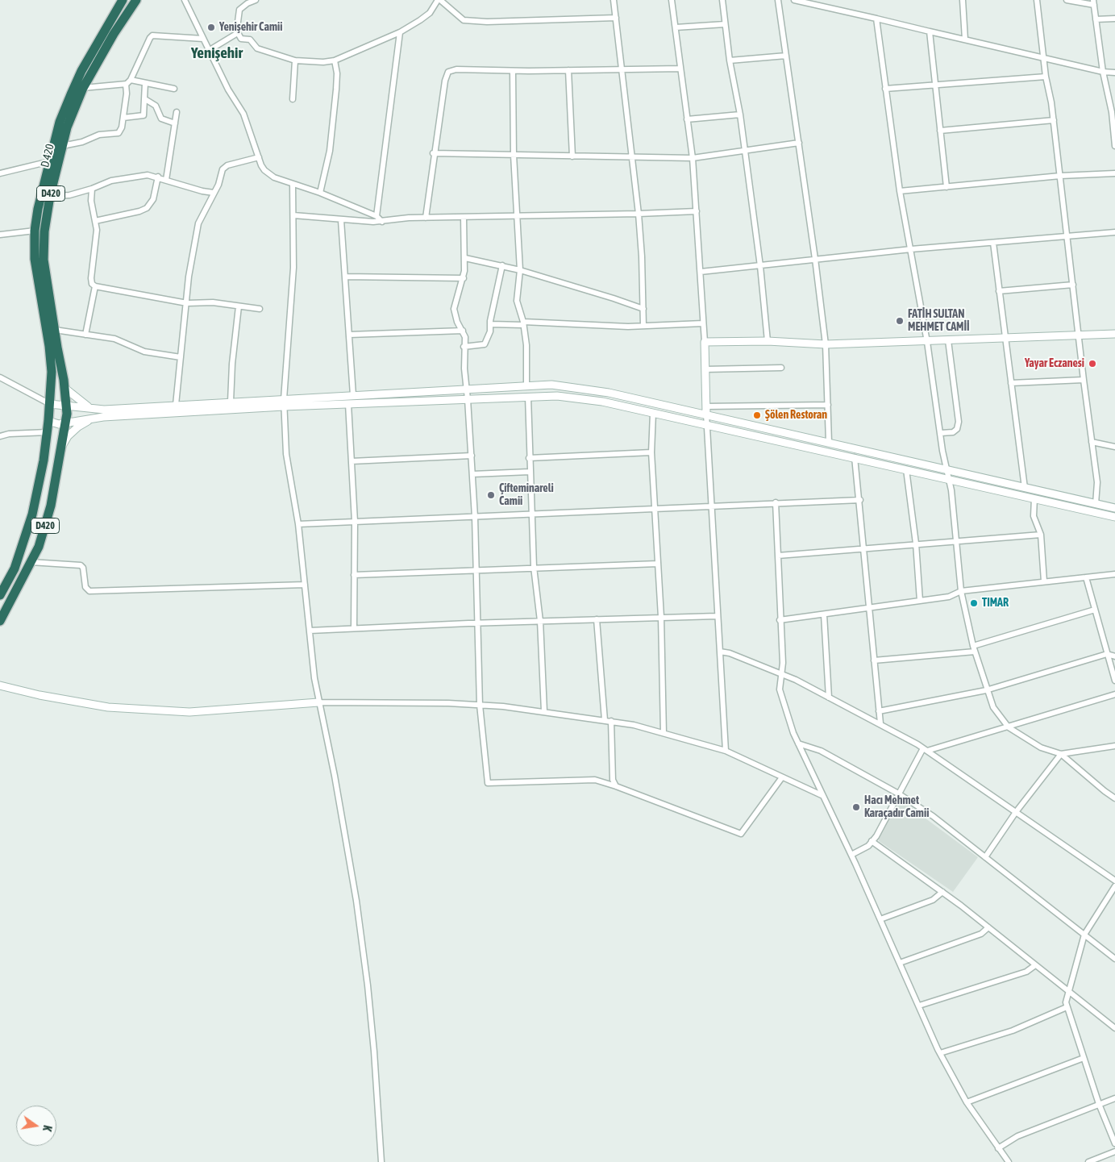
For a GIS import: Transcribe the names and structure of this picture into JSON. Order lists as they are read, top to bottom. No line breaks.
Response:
{"streets":{"highway":["D 420","D420"]},"crossings":[["D 420","D420"]],"districts":["Yenişehir"],"places":["Yenişehir Camii","FATİH SULTAN MEHMET CAMİİ","Yayar Eczanesi","Şölen Restoran","Çifteminareli Camii","TIMAR","Hacı Mehmet Karaçadır Camii"],"north":"right"}
